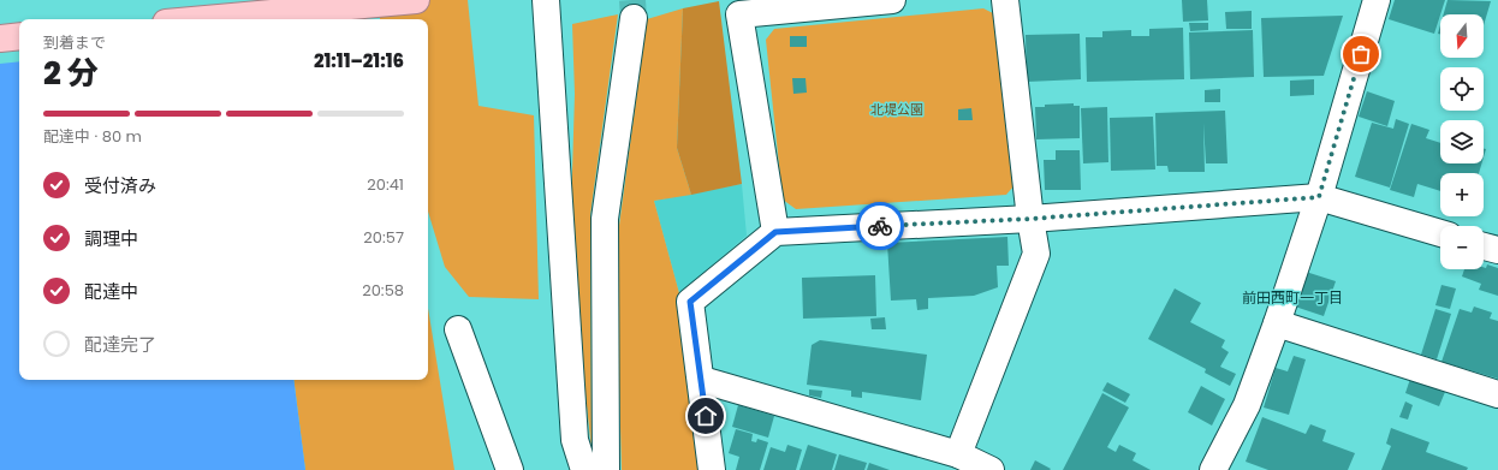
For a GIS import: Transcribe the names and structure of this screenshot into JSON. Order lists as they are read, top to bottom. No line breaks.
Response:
{"districts":["前田西町一丁目"],"parks":["北堤公園"],"north":"bottom","page":{"map_buttons":["+","−"],"heading":["2 分","到着まで","21:11–21:16"],"bar":"配達中 · 80 m","list":[["受付済み","20:41"],["調理中","20:57"],["配達中","20:58"],"配達完了"]}}
